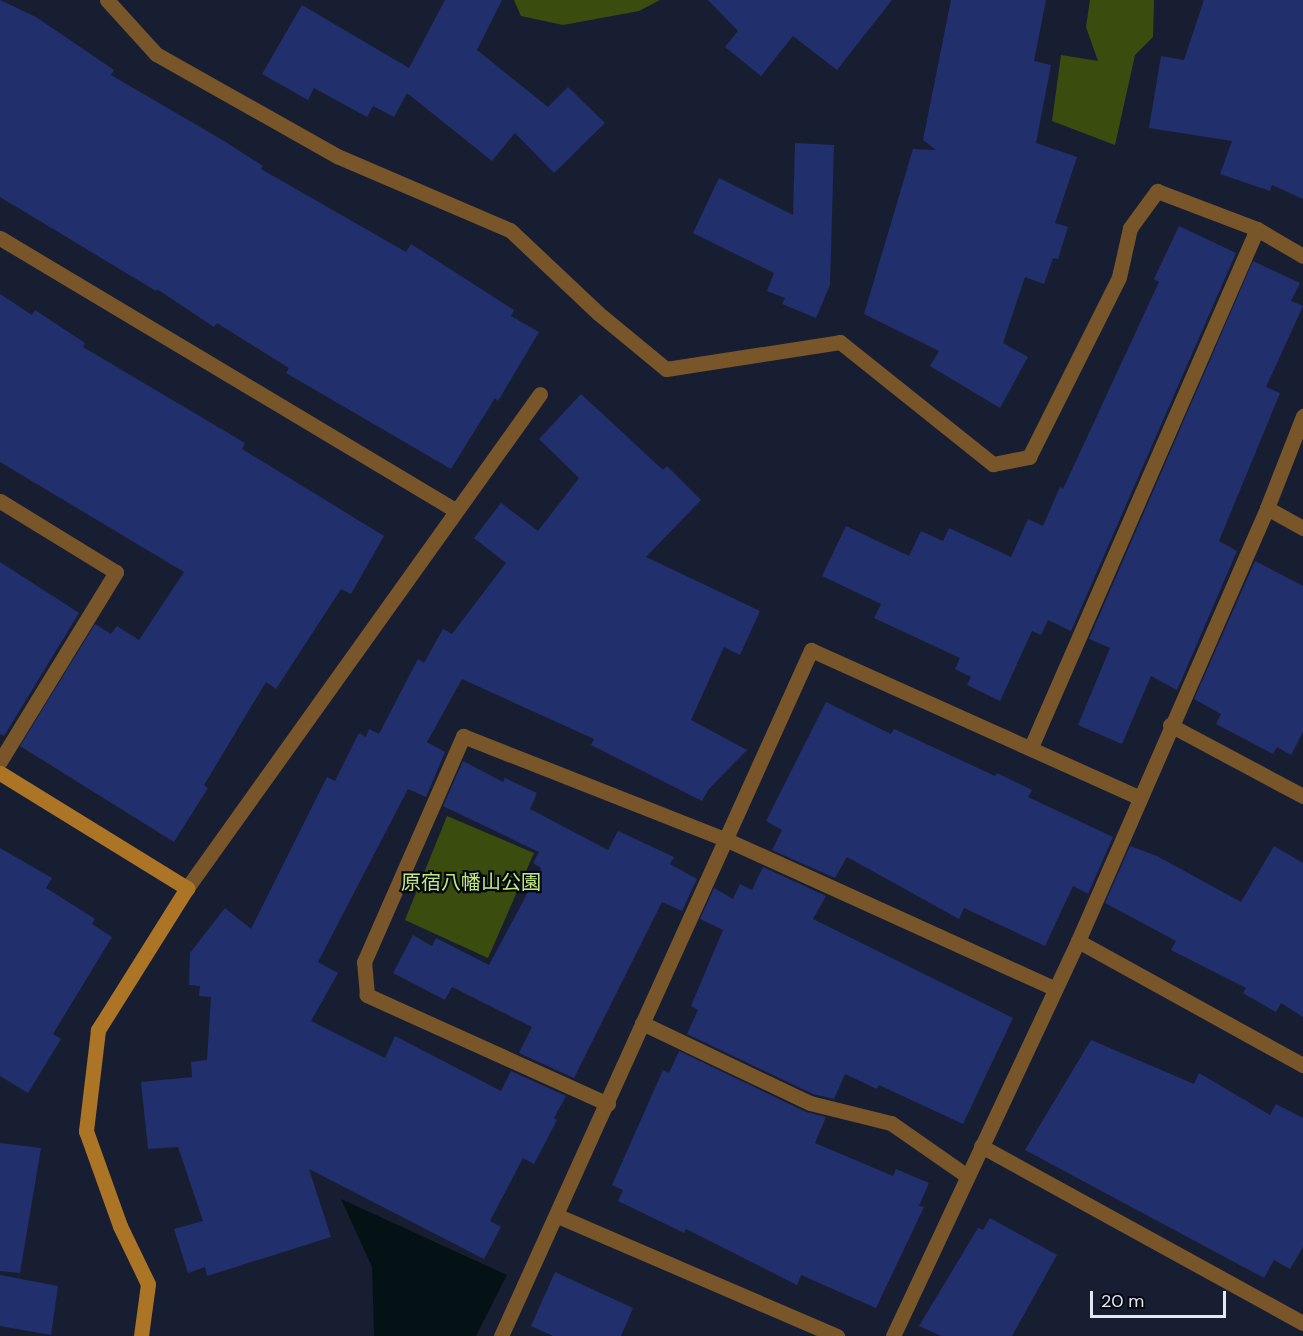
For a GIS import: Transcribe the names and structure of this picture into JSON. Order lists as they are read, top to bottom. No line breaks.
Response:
{"parks":["原宿八幡山公園"],"scale_bar":"20 m"}
